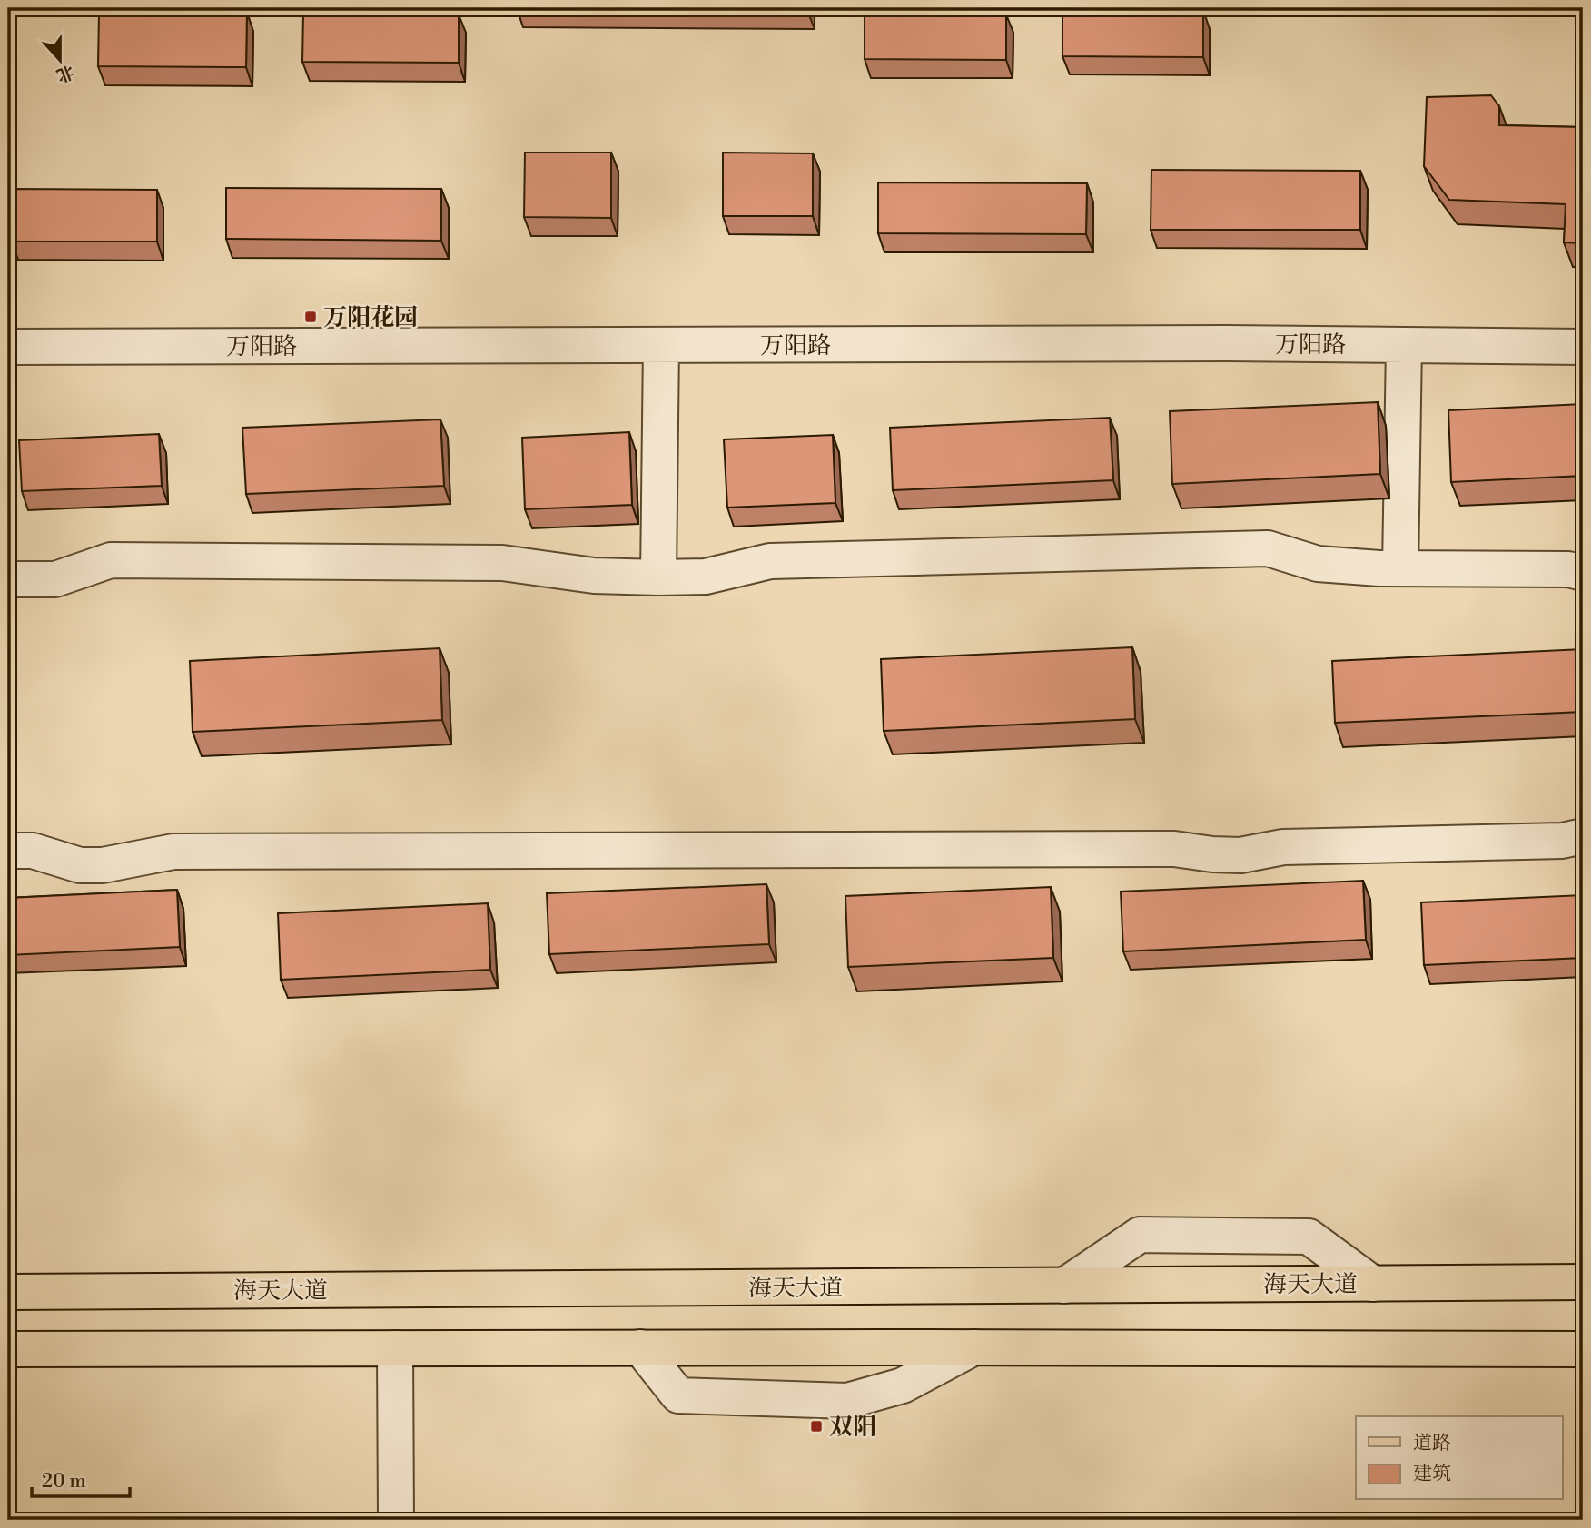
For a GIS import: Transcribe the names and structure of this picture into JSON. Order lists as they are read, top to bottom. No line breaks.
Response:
{"streets":{"main road":["海天大道"],"street":["万阳路"]},"places":{"transit":["万阳花园","双阳"]},"legend":["道路","建筑"],"scale_bar":"20 m","north":"bottom"}
